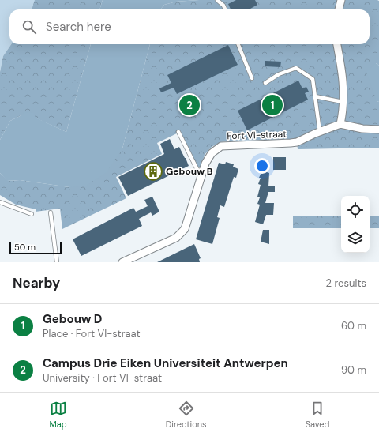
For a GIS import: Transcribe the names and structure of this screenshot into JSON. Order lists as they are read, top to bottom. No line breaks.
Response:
{"streets":{"street":["Fort VI-straat"]},"places":{"building":["Gebouw B"]},"scale_bar":"50 m","page":{"search":"Search here","pins":["1","2"],"scale":"50 m","heading":["Nearby","2 results"],"list":[{"mark":"1","name":"Gebouw D","note":"Place · Fort VI-straat","value":"60 m"},{"mark":"2","name":"Campus Drie Eiken Universiteit Antwerpen","note":"University · Fort VI-straat","value":"90 m"}],"nav":["Map","Directions","Saved"]}}
